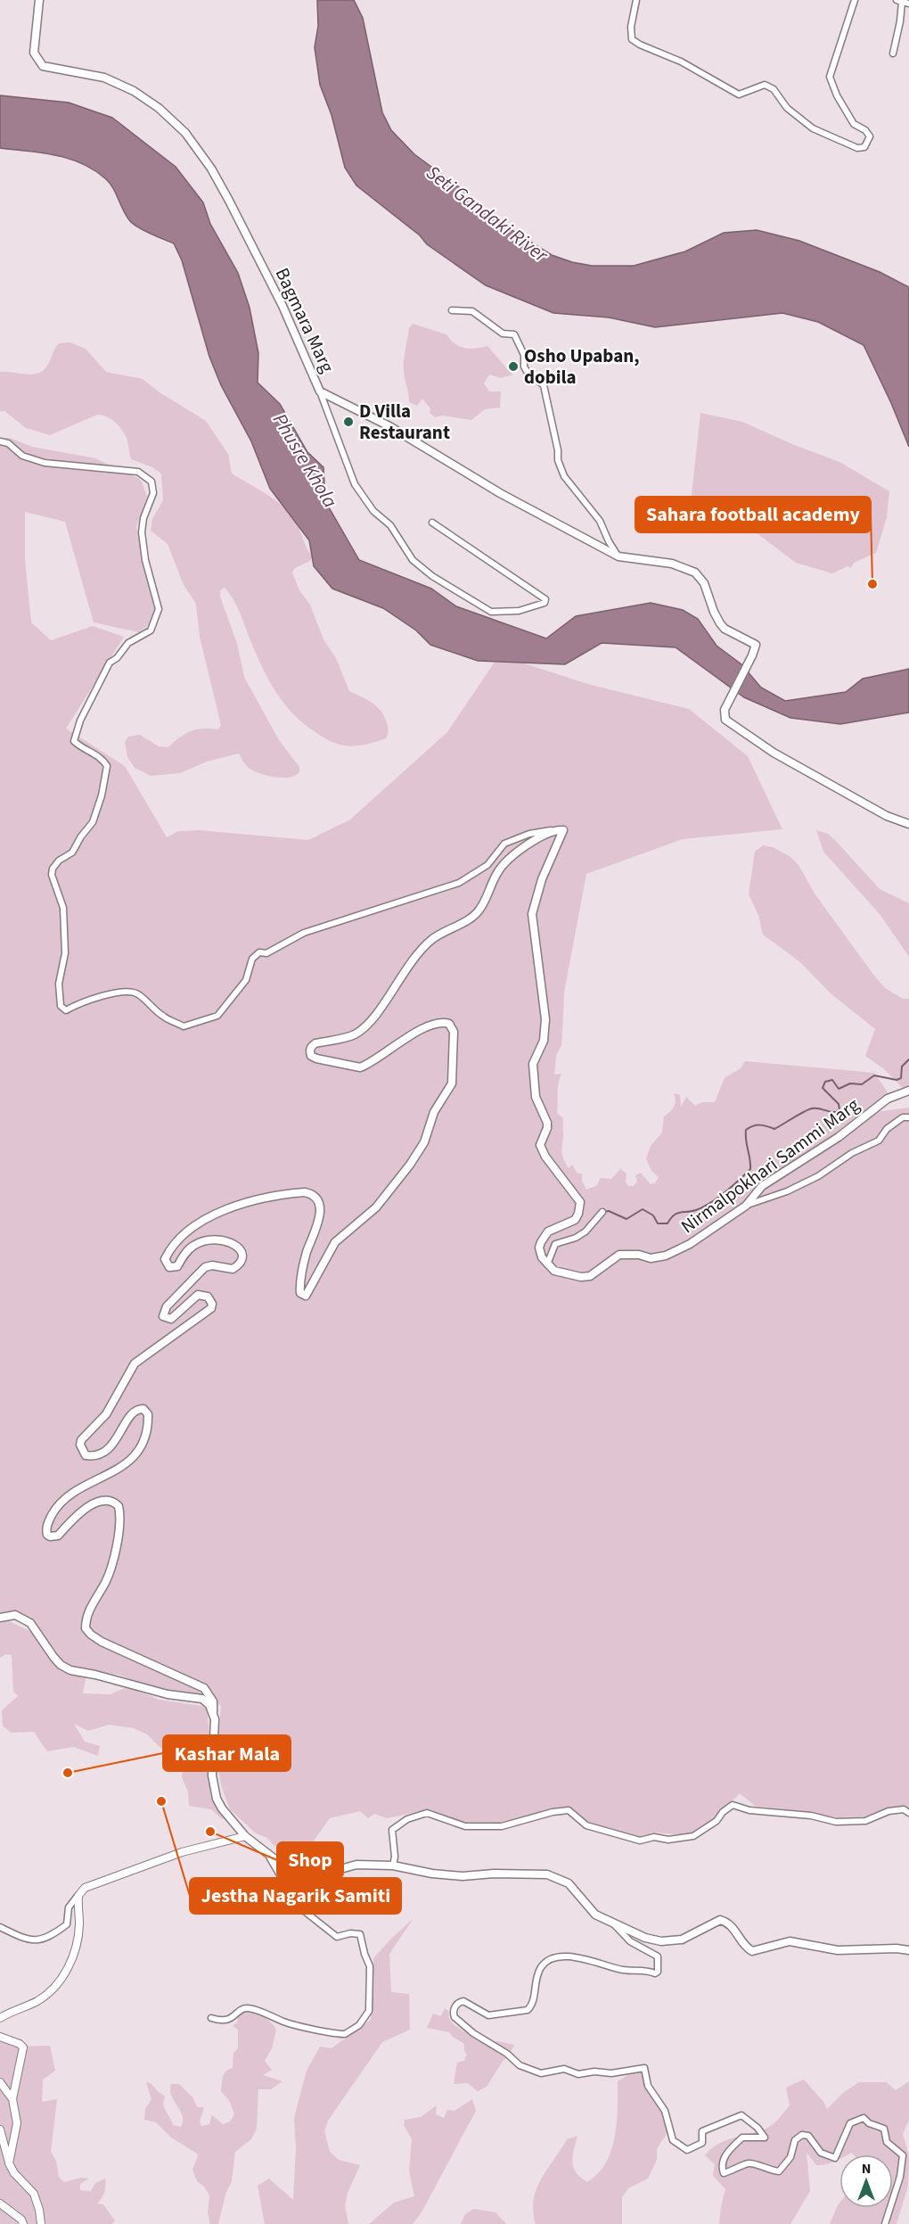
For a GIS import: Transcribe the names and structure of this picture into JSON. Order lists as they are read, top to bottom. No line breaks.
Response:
{"streets":{"main road":["Bagmara Marg","Nirmalpokhari Sammi Marg"]},"water":["Seti Gandaki River","Phusre Khola"],"places":["Osho Upaban, dobila","D Villa Restaurant","Sahara football academy","Kashar Mala","Jestha Nagarik Samiti","Shop"],"north":"top"}
